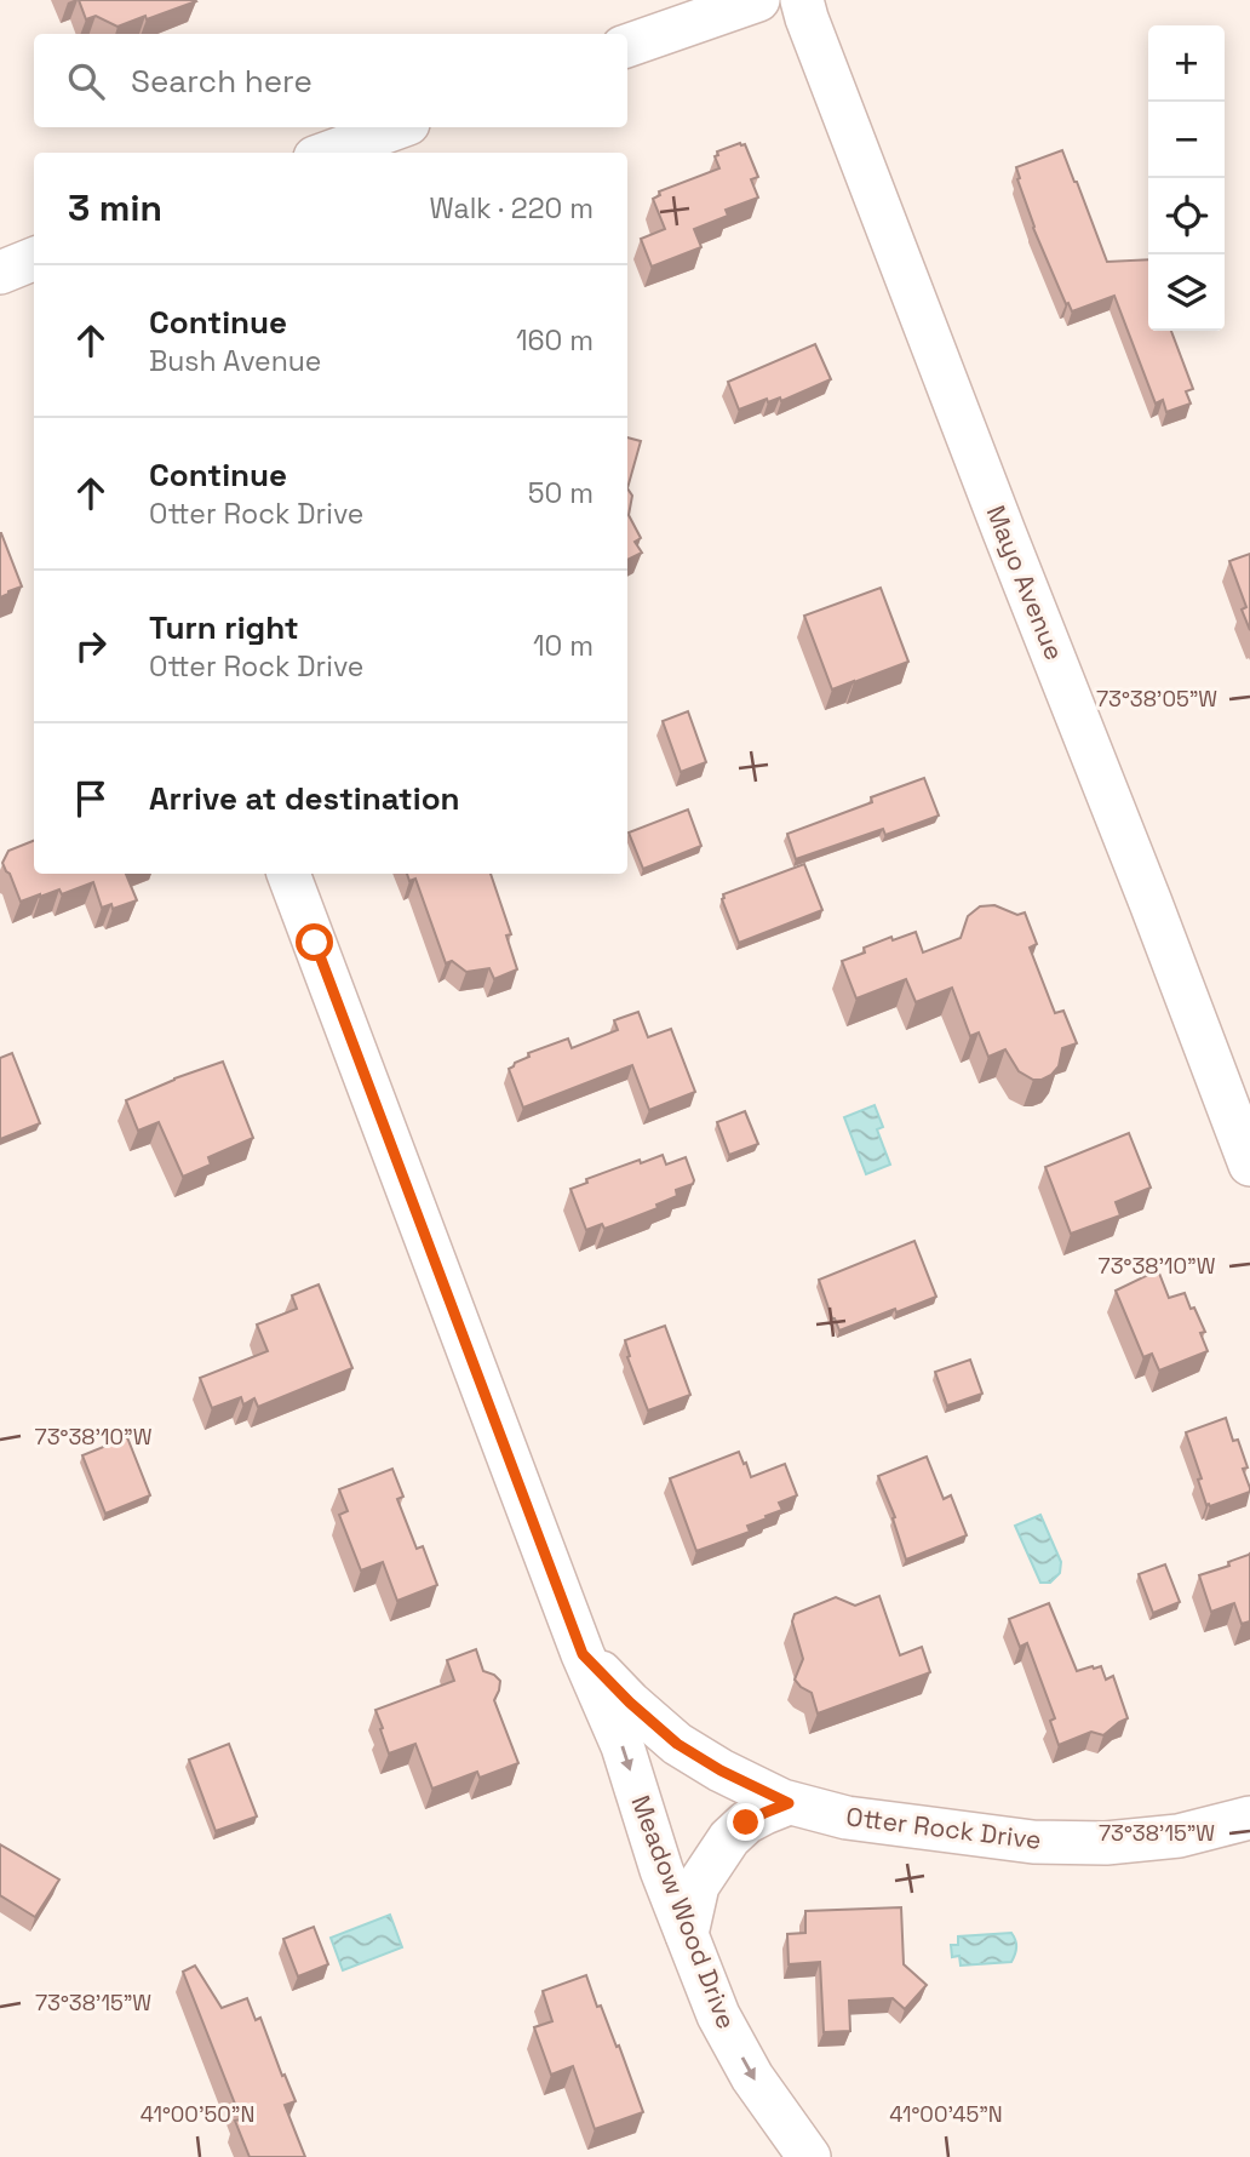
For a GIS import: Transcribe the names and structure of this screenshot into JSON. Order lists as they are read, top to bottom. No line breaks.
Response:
{"streets":{"street":["Mayo Avenue","Otter Rock Drive","Meadow Wood Drive"]},"crossings":[["Otter Rock Drive","Meadow Wood Drive"]],"one_way":["Meadow Wood Drive"],"page":{"map_buttons":["+","−"],"search":"Search here","heading":["3 min","Walk · 220 m"],"list":[["Continue","Bush Avenue","160 m"],["Continue","Otter Rock Drive","50 m"],["Turn right","Otter Rock Drive","10 m"],"Arrive at destination"]},"coordinates":["73°38'05\"W","73°38'10\"W","73°38'15\"W","41°00'50\"N","41°00'45\"N"]}
